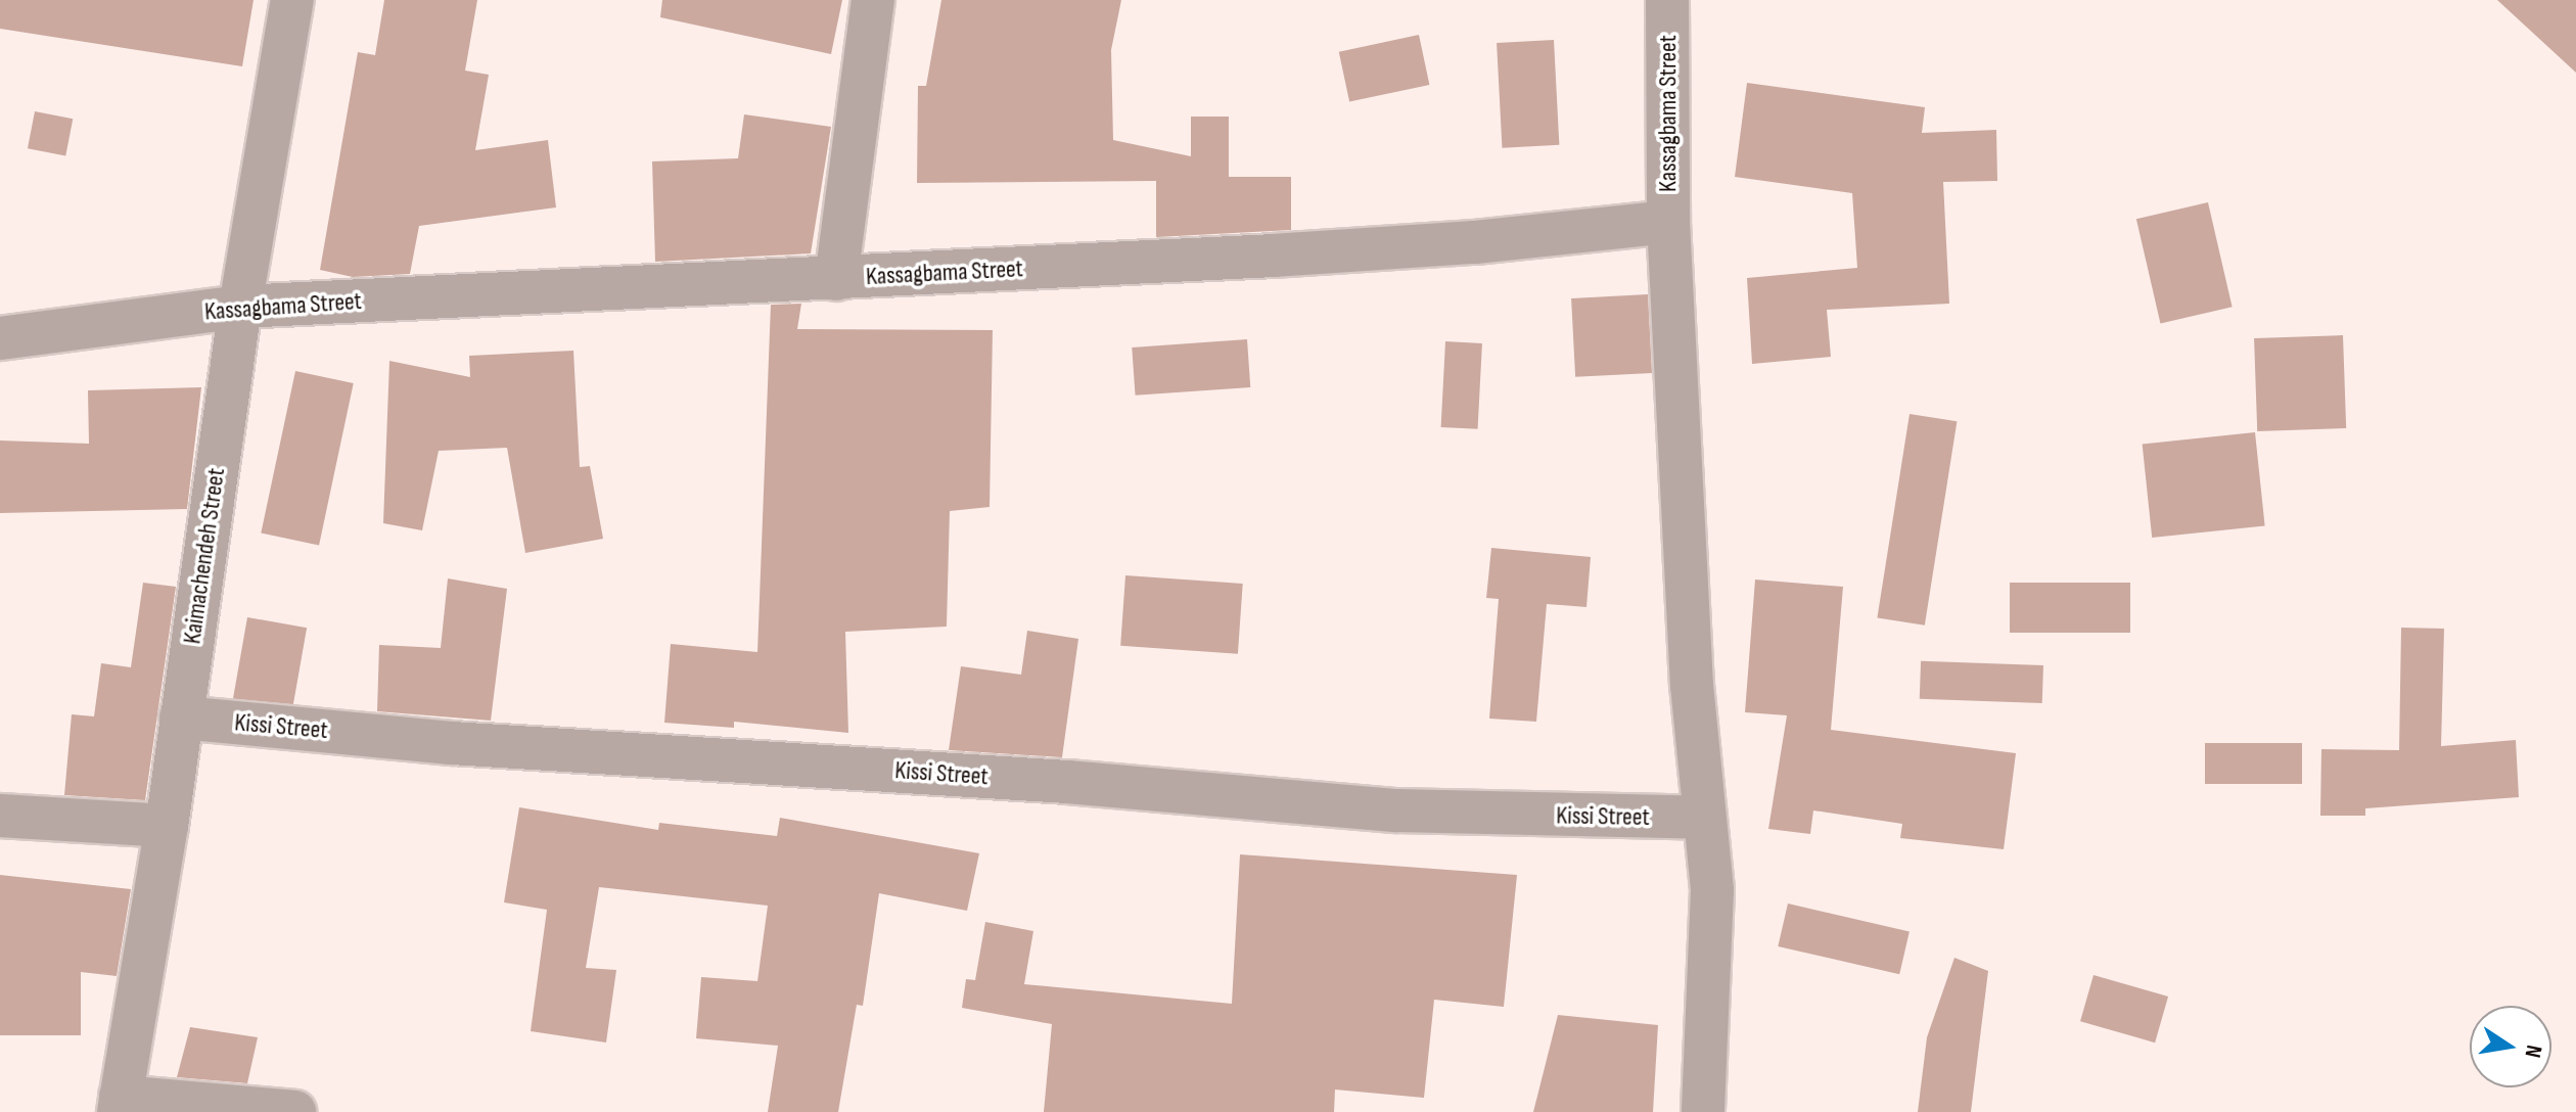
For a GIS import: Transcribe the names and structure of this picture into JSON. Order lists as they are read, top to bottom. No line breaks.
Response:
{"streets":{"street":["Kassagbama Street","Kaimachendeh Street","Kissi Street"]},"crossings":[["Kassagbama Street","Kaimachendeh Street"],["Kaimachendeh Street","Kissi Street"]],"north":"right"}
